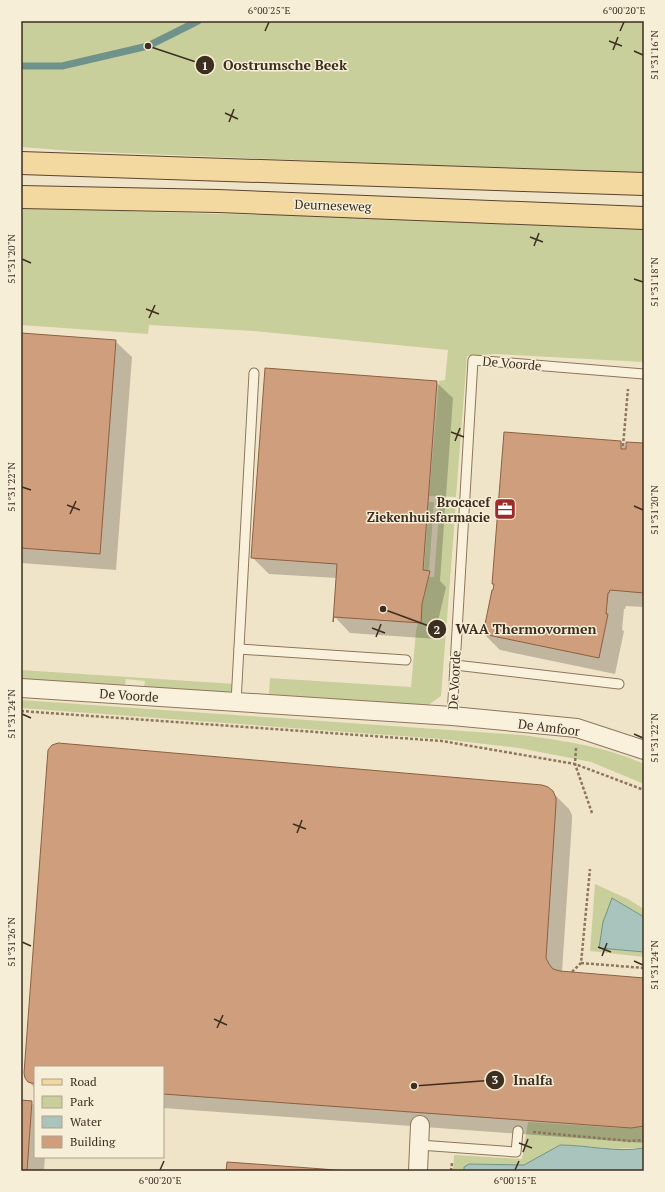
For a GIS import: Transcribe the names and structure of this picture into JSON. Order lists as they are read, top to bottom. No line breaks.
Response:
{"streets":{"main road":["Deurneseweg"],"street":["De Voorde","De Amfoor"]},"crossings":[["De Voorde","De Amfoor"]],"places":{"other":["Oostrumsche Beek","WAA Thermovormen","Inalfa"],"office":["Brocacef Ziekenhuisfarmacie"]},"legend":["Road","Park","Water","Building"],"coordinates":["6°00'25\"E","6°00'20\"E","51°31'16\"N","51°31'20\"N","51°31'18\"N","51°31'22\"N","51°31'24\"N","51°31'26\"N","6°00'15\"E"]}
